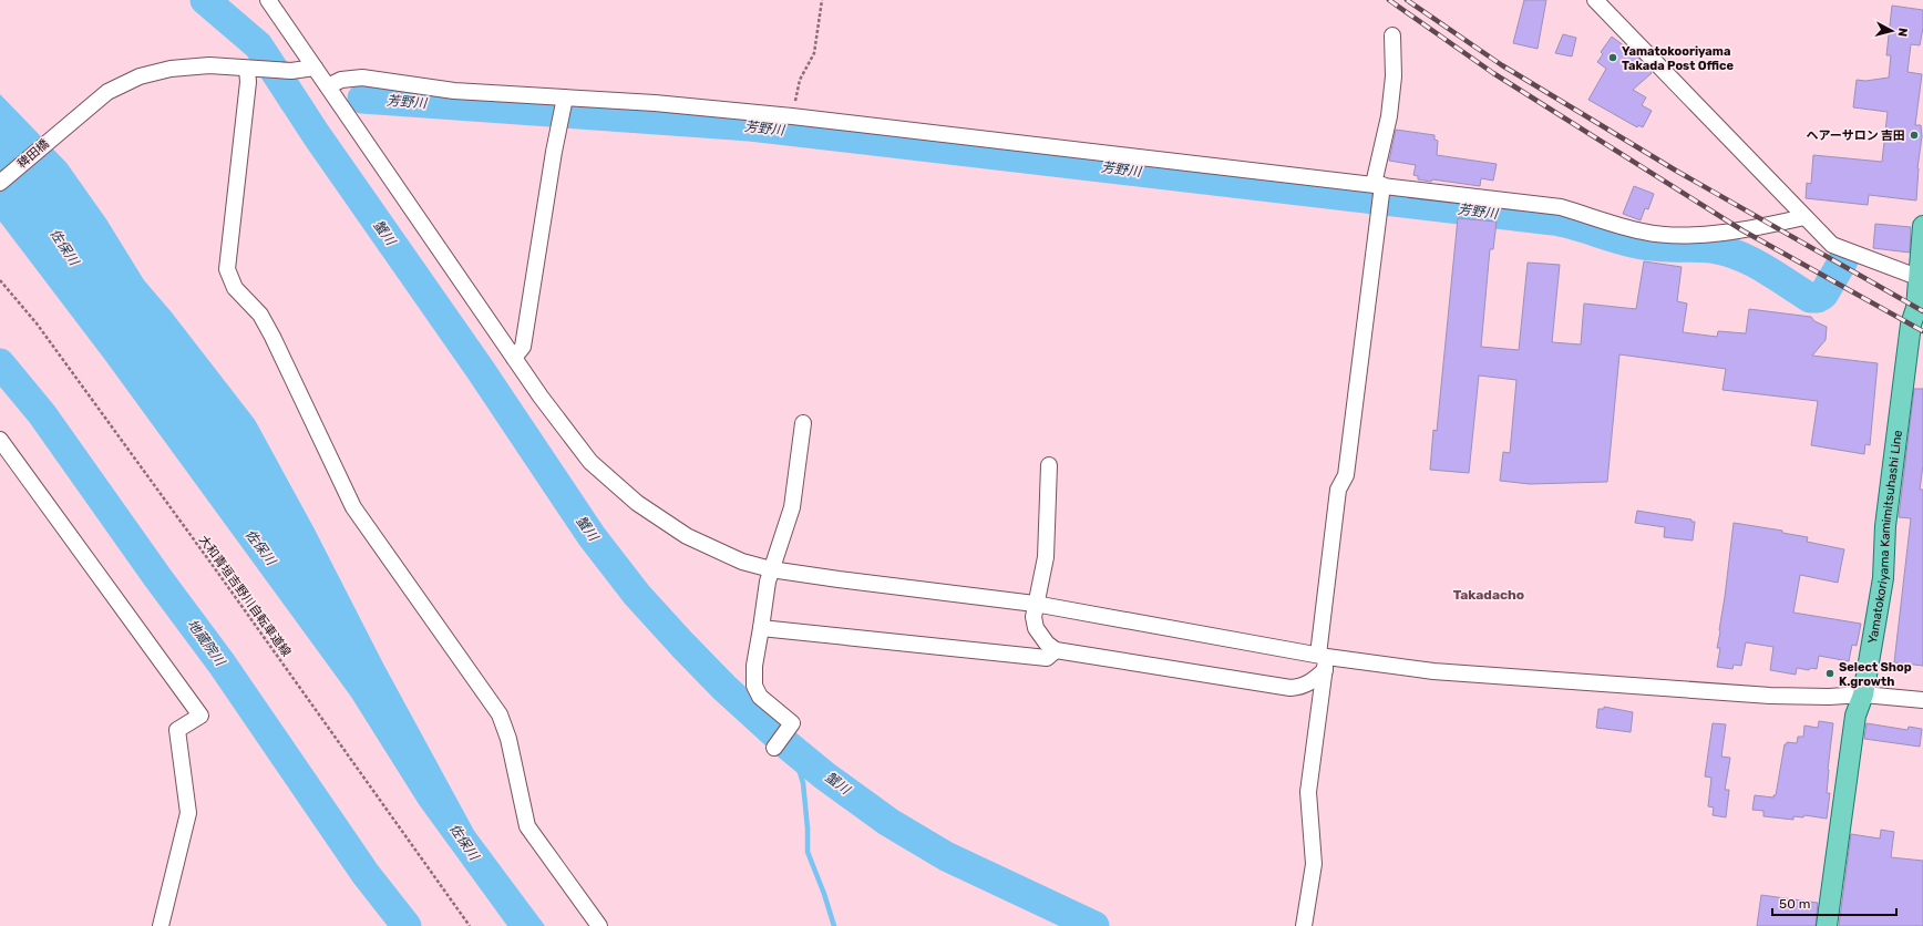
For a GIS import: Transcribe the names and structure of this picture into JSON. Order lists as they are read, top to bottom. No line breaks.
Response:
{"streets":{"main road":["Yamatokoriyama Kamimitsuhashi Line"],"street":["稗田橋"],"path":["大和青垣吉野川自転車道線"]},"districts":["Takadacho"],"water":["芳野川","蟹川","佐保川","地蔵院川"],"places":["Yamatokooriyama Takada Post Office","ヘアーサロン 吉田","Select Shop K.growth"],"scale_bar":"50 m","north":"right"}
